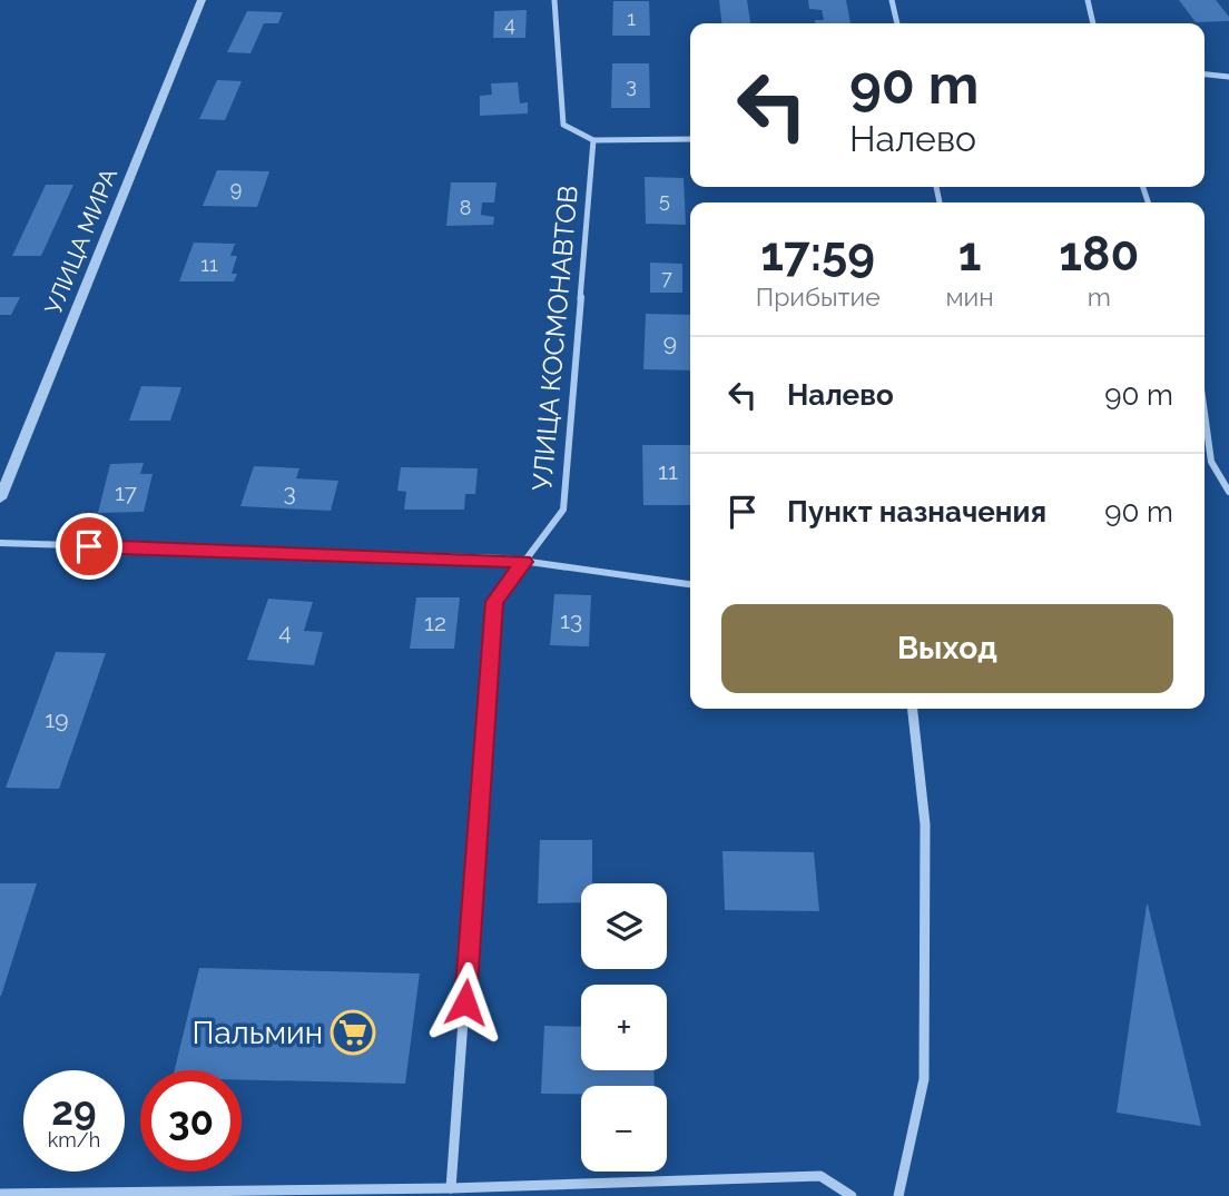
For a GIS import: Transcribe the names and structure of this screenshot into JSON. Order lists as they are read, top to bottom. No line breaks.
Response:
{"streets":{"street":["УЛИЦА МИРА","УЛИЦА КОСМОНАВТОВ"]},"places":{"supermarket":["Пальмин"]},"house_numbers":["1","4","3","9","5","8","11","7","9","11","17","3","13","12","4","19"],"page":{"turn":["90 m","Налево"],"eta":["17:59","Прибытие","1","мин","180","m"],"list":[{"name":"Налево","value":"90 m"},{"name":"Пункт назначения","value":"90 m"}],"buttons":"Выход","map_buttons":["+","−"],"speed":"29 km/h","limit":"30"}}
